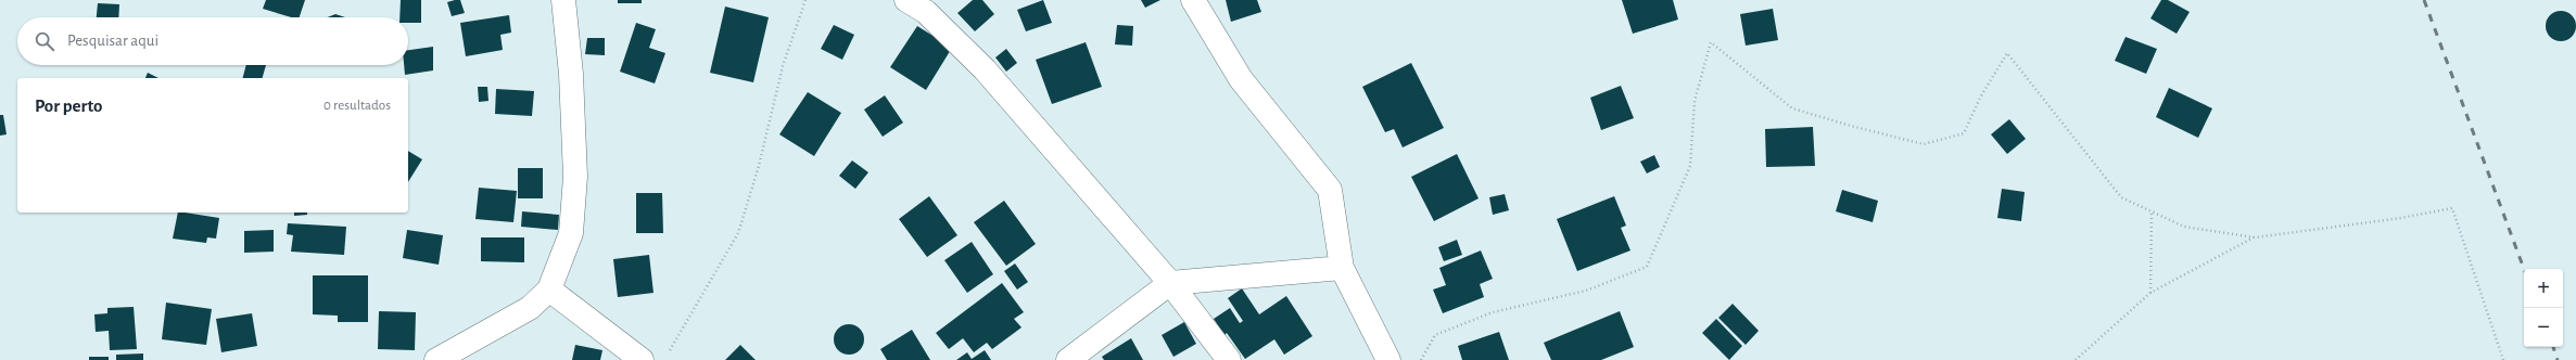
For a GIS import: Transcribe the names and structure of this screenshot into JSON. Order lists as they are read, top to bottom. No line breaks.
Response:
{"page":{"search":"Pesquisar aqui","heading":["Por perto","0 resultados"],"map_buttons":["+","−"]}}
